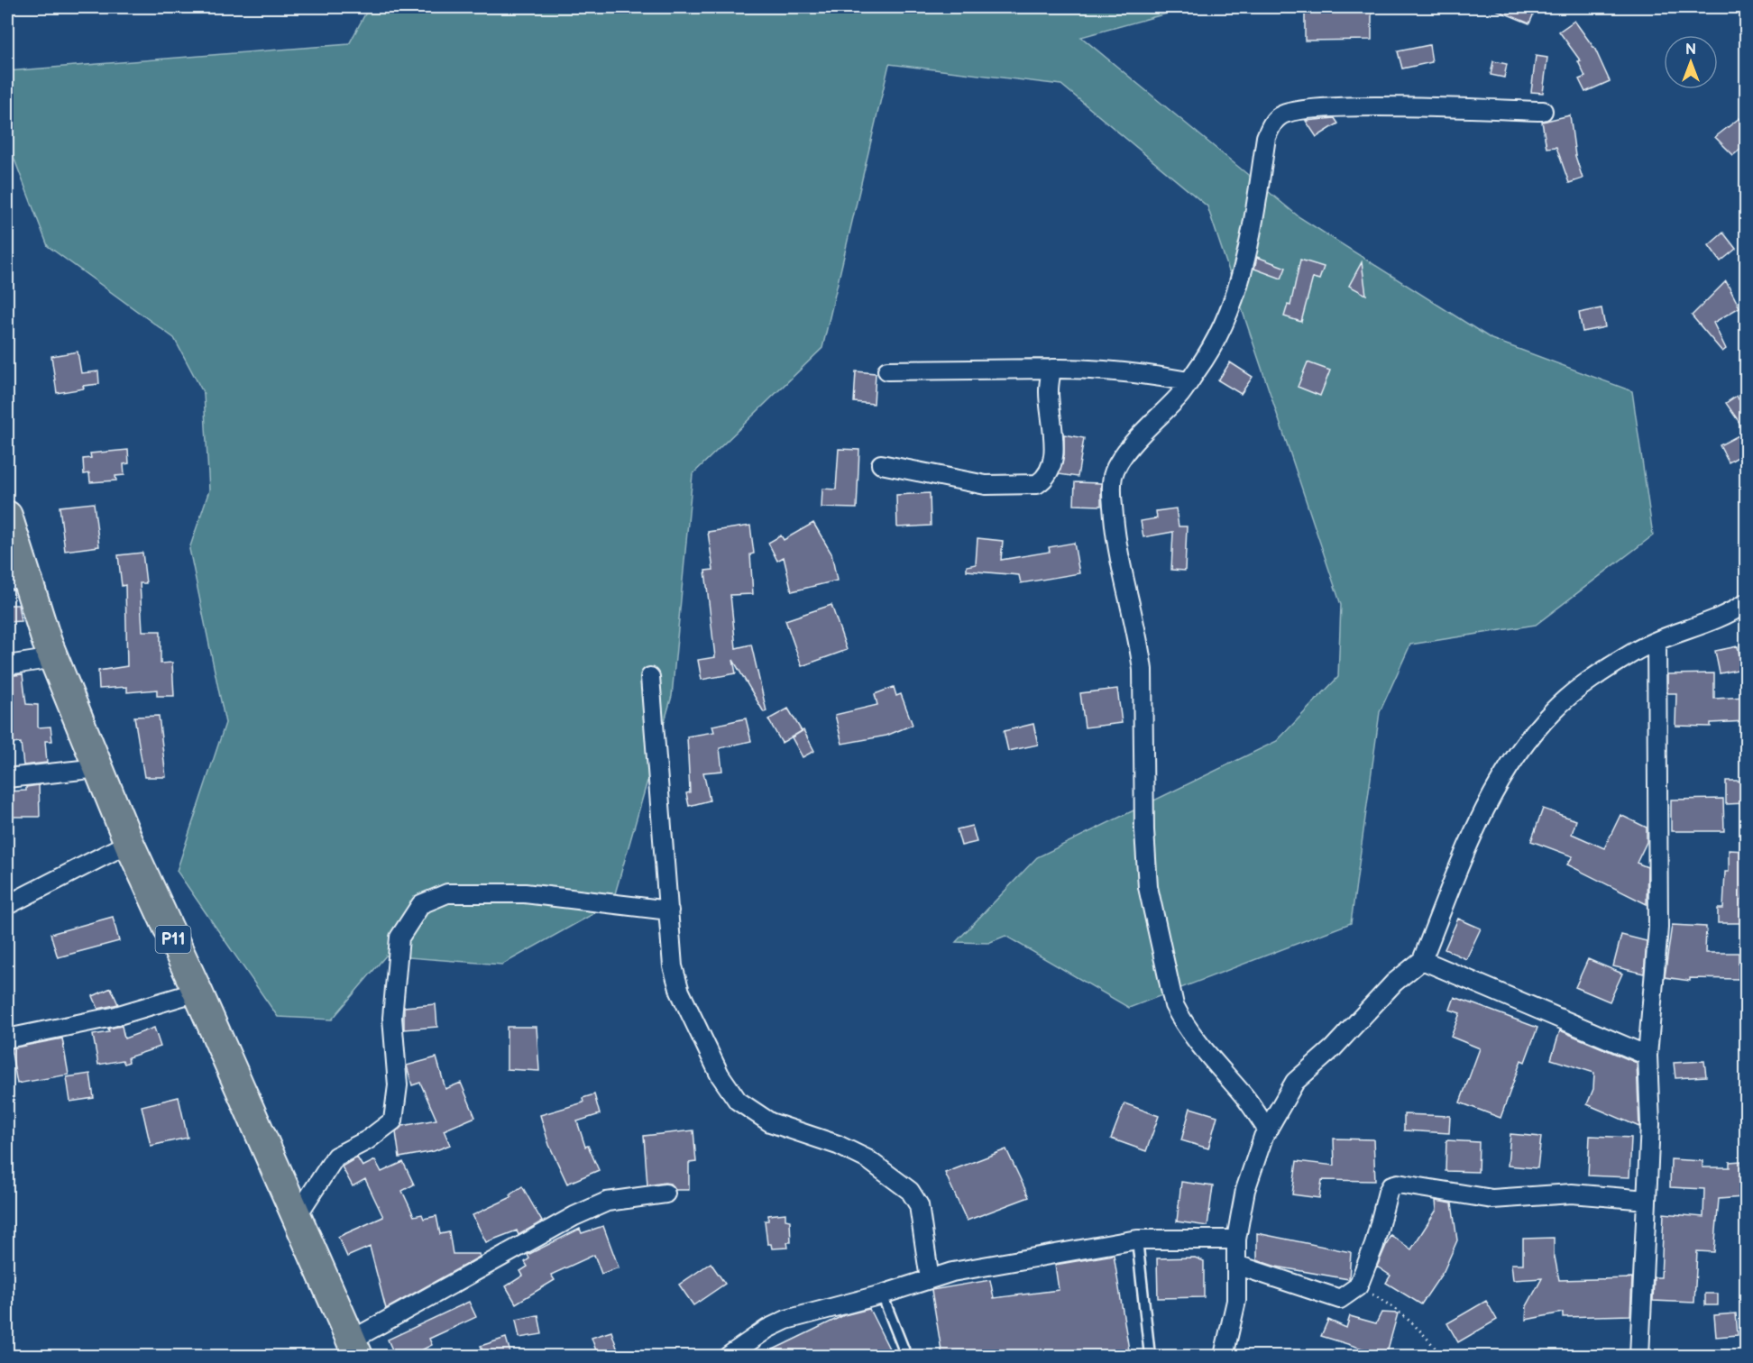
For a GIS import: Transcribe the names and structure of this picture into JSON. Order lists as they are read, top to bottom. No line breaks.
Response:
{"streets":{"main road":["P11"]},"north":"top"}
